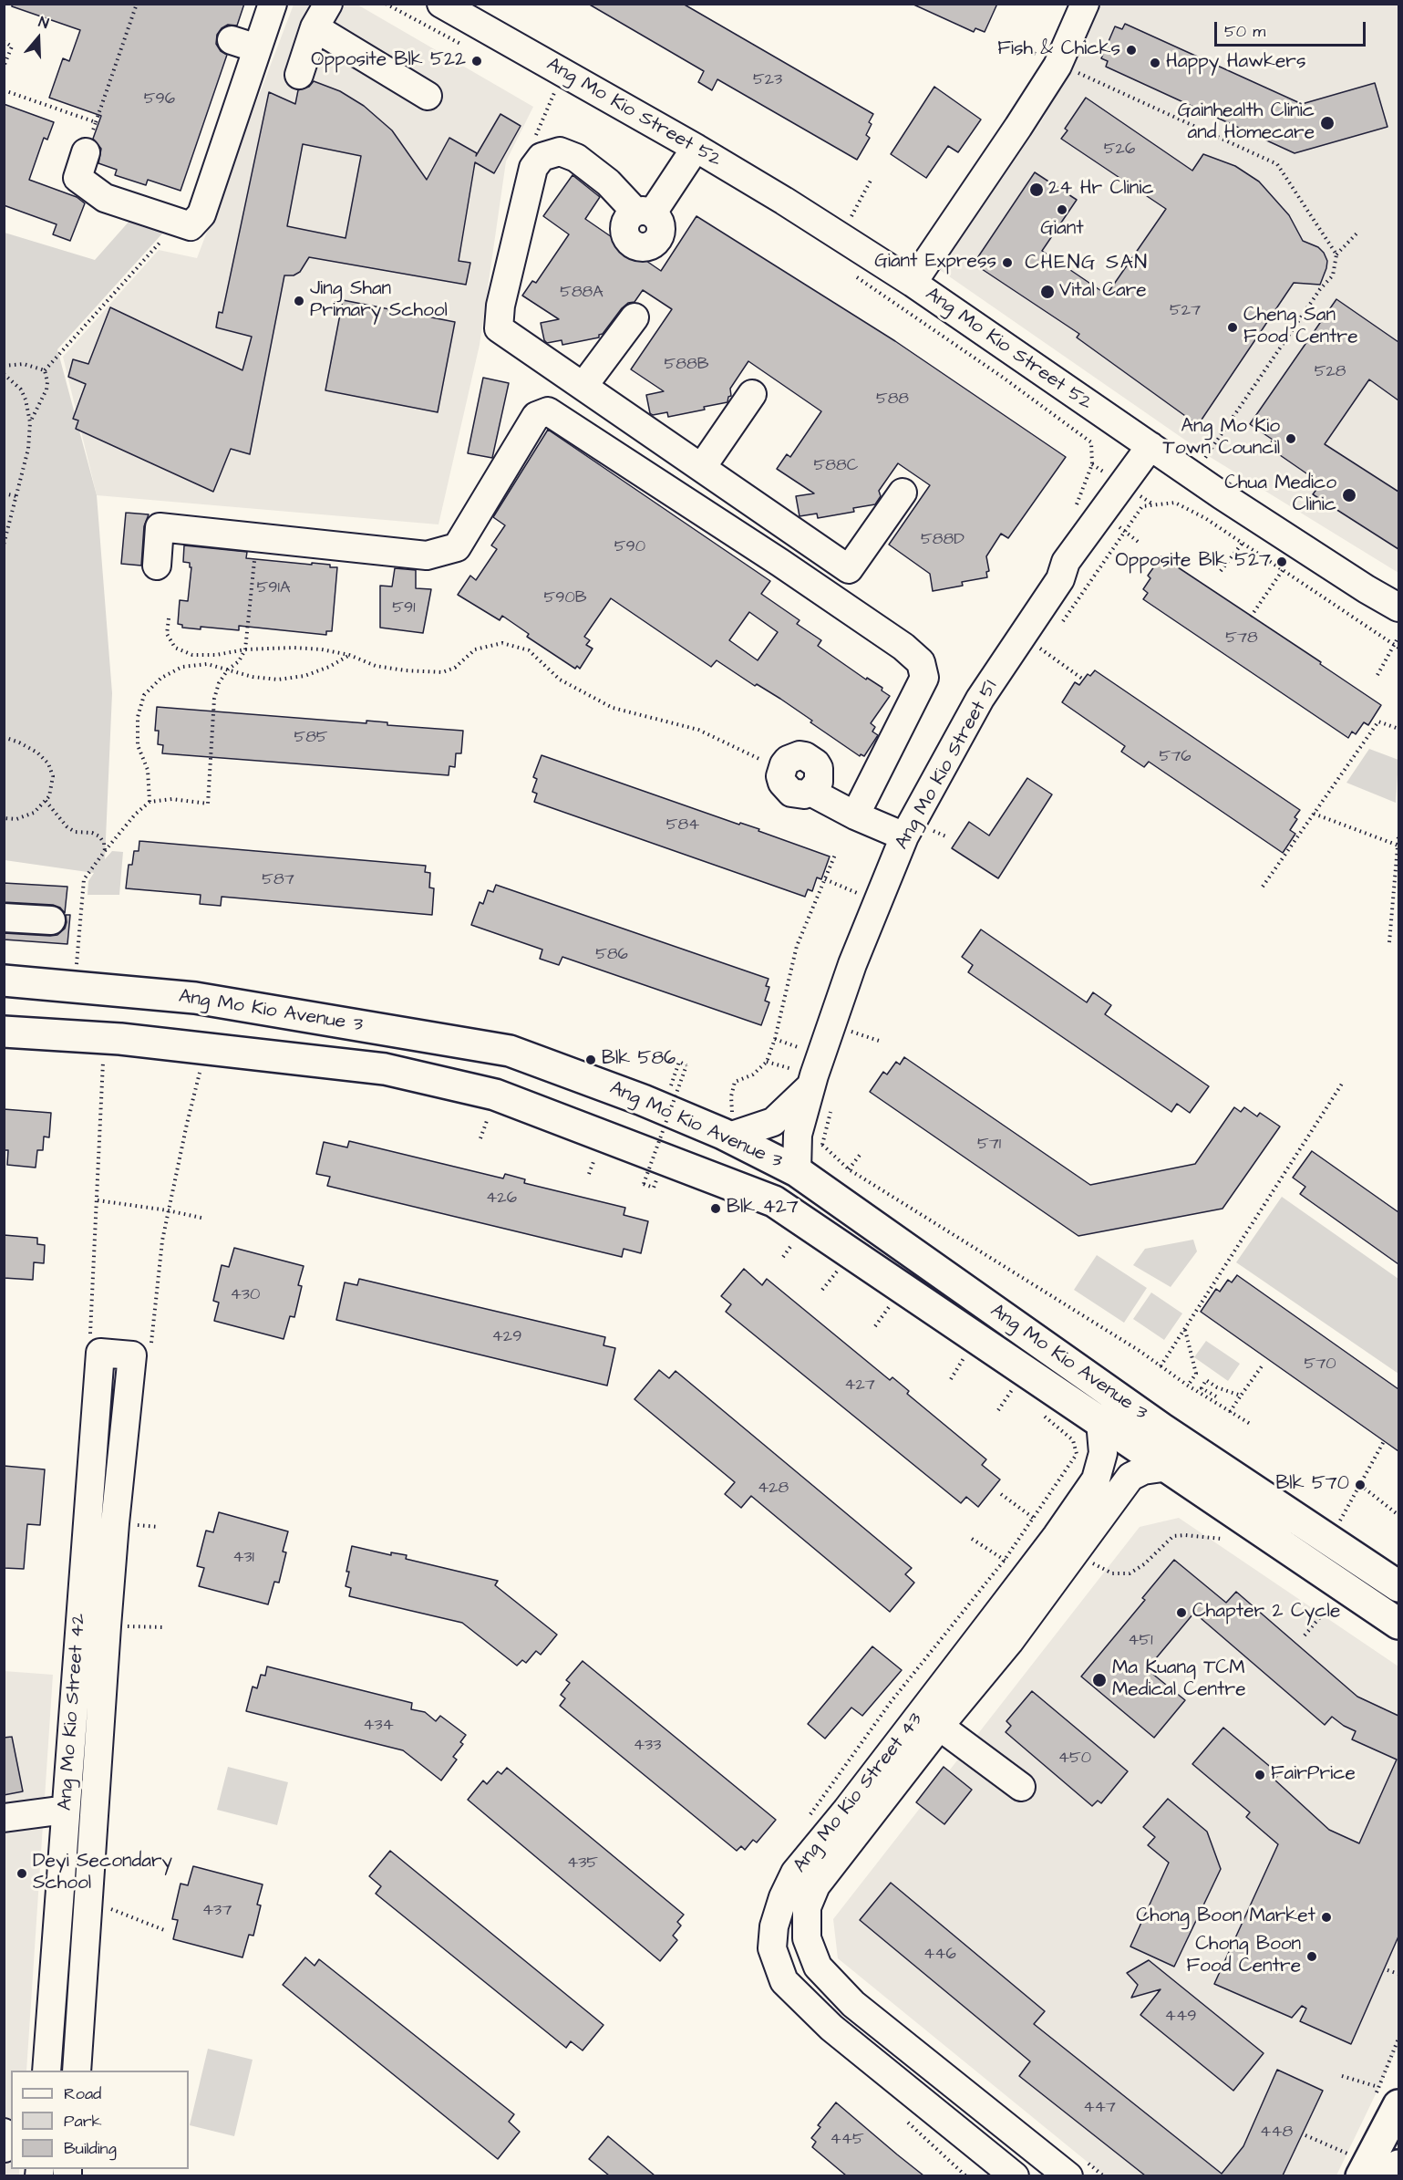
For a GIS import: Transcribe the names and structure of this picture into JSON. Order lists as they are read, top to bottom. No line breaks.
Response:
{"streets":{"main road":["Ang Mo Kio Avenue 3"],"street":["Ang Mo Kio Street 52","Ang Mo Kio Street 51","Ang Mo Kio Street 42","Ang Mo Kio Street 43"]},"crossings":[["Ang Mo Kio Street 52","Ang Mo Kio Street 51"],["Ang Mo Kio Street 51","Ang Mo Kio Avenue 3"],["Ang Mo Kio Avenue 3","Ang Mo Kio Street 43"]],"districts":["CHENG SAN"],"places":["Fish & Chicks","Opposite Blk 522","Happy Hawkers","Gainhealth Clinic and Homecare","24 Hr Clinic","Giant","Giant Express","Vital Care","Jing Shan Primary School","Cheng San Food Centre","Ang Mo Kio Town Council","Chua Medico Clinic","Opposite Blk 527","Blk 586","Blk 427","Blk 570","Chapter 2 Cycle","Ma Kuang TCM Medical Centre","FairPrice","Deyi Secondary School","Chong Boon Market","Chong Boon Food Centre"],"house_numbers":["523","596","526","588A","527","588B","528","588","588C","588D","590","591A","590B","591","578","585","576","584","587","586","571","426","430","429","570","427","428","431","451","434","433","450","435","437","446","449","447","448","445"],"legend":["Road","Park","Building"],"scale_bar":"50 m","north":"top"}
